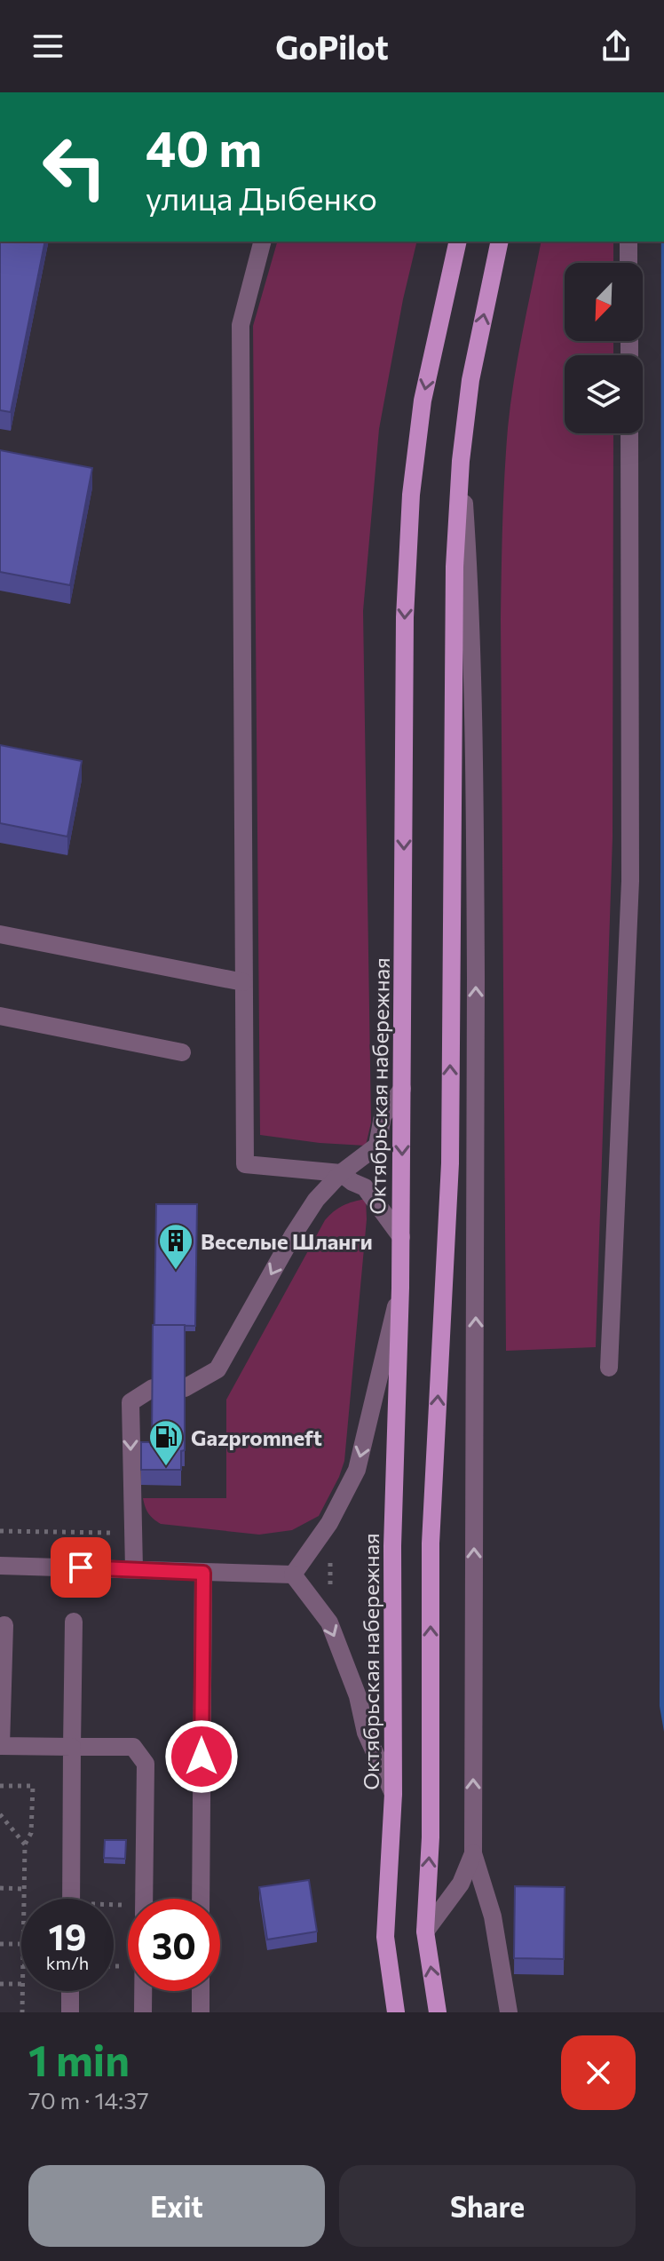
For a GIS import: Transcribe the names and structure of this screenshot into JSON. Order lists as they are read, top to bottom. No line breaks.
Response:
{"streets":{"main road":["Октябрьская набережная"]},"places":{"building":["Веселые Шланги"],"fuel station":["Gazpromneft"]},"north":"bottom left","page":{"header":"GoPilot","turn":["40 m","улица Дыбенко"],"speed":"19 km/h","limit":"30","heading":["1 min","70 m · 14:37"],"buttons":["Exit","Share"]}}
